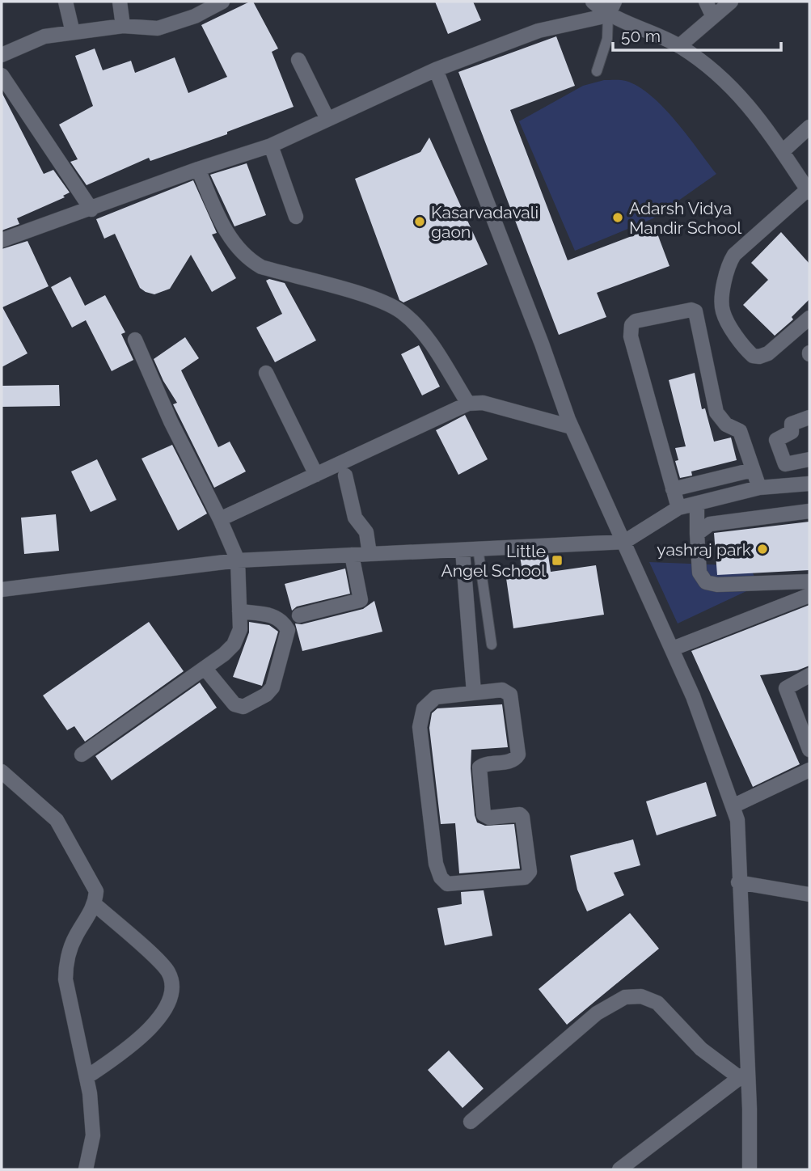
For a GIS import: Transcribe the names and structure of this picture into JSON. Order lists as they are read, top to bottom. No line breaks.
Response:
{"places":{"other":["Adarsh Vidya Mandir School","Kasarvadavali gaon","yashraj park"],"transit":["Little Angel School"]},"scale_bar":"50 m"}
